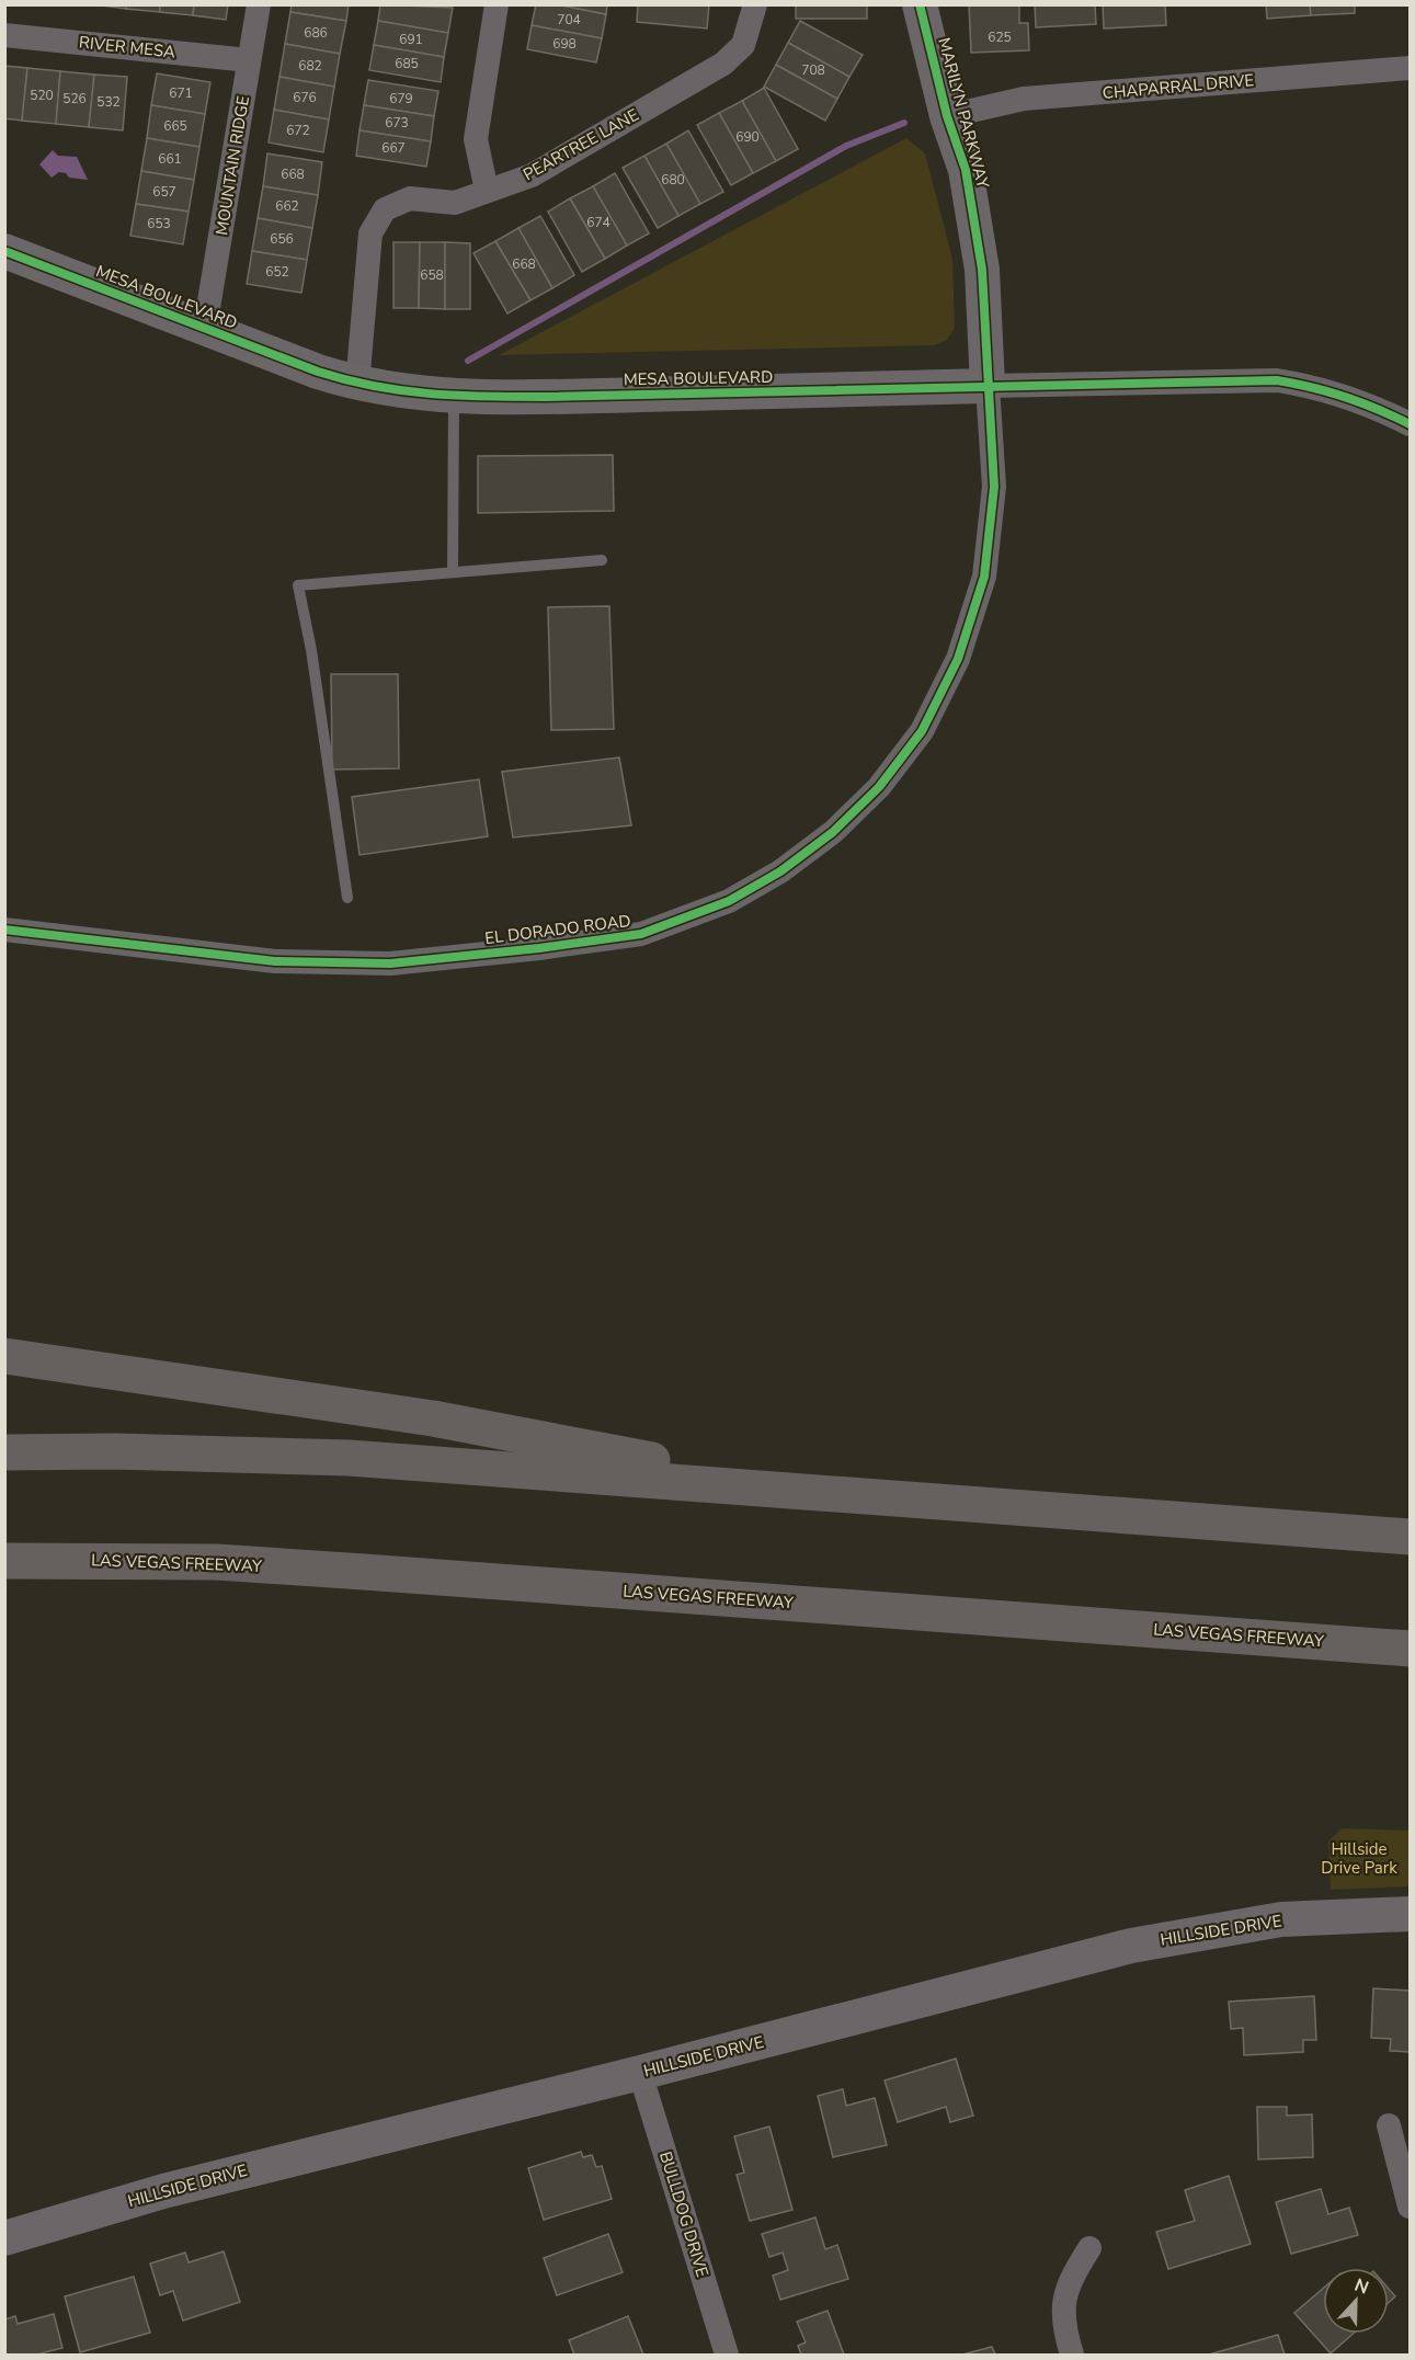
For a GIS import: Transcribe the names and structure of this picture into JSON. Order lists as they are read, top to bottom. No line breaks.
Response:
{"streets":{"highway":["LAS VEGAS FREEWAY"],"main road":["MARILYN PARKWAY","MESA BOULEVARD","HILLSIDE DRIVE"],"street":["RIVER MESA","CHAPARRAL DRIVE","PEARTREE LANE","MOUNTAIN RIDGE","EL DORADO ROAD","BULLDOG DRIVE"]},"crossings":[["RIVER MESA","MOUNTAIN RIDGE"],["CHAPARRAL DRIVE","MARILYN PARKWAY"],["MARILYN PARKWAY","MESA BOULEVARD"],["MARILYN PARKWAY","EL DORADO ROAD"],["PEARTREE LANE","MESA BOULEVARD"],["MOUNTAIN RIDGE","MESA BOULEVARD"],["MESA BOULEVARD","EL DORADO ROAD"],["HILLSIDE DRIVE","BULLDOG DRIVE"]],"parks":["Hillside Drive Park"],"house_numbers":["704","686","625","691","698","685","682","708","671","520","676","526","679","532","673","665","672","690","667","661","668","680","657","662","674","653","656","668","652","658"],"north":"top"}
